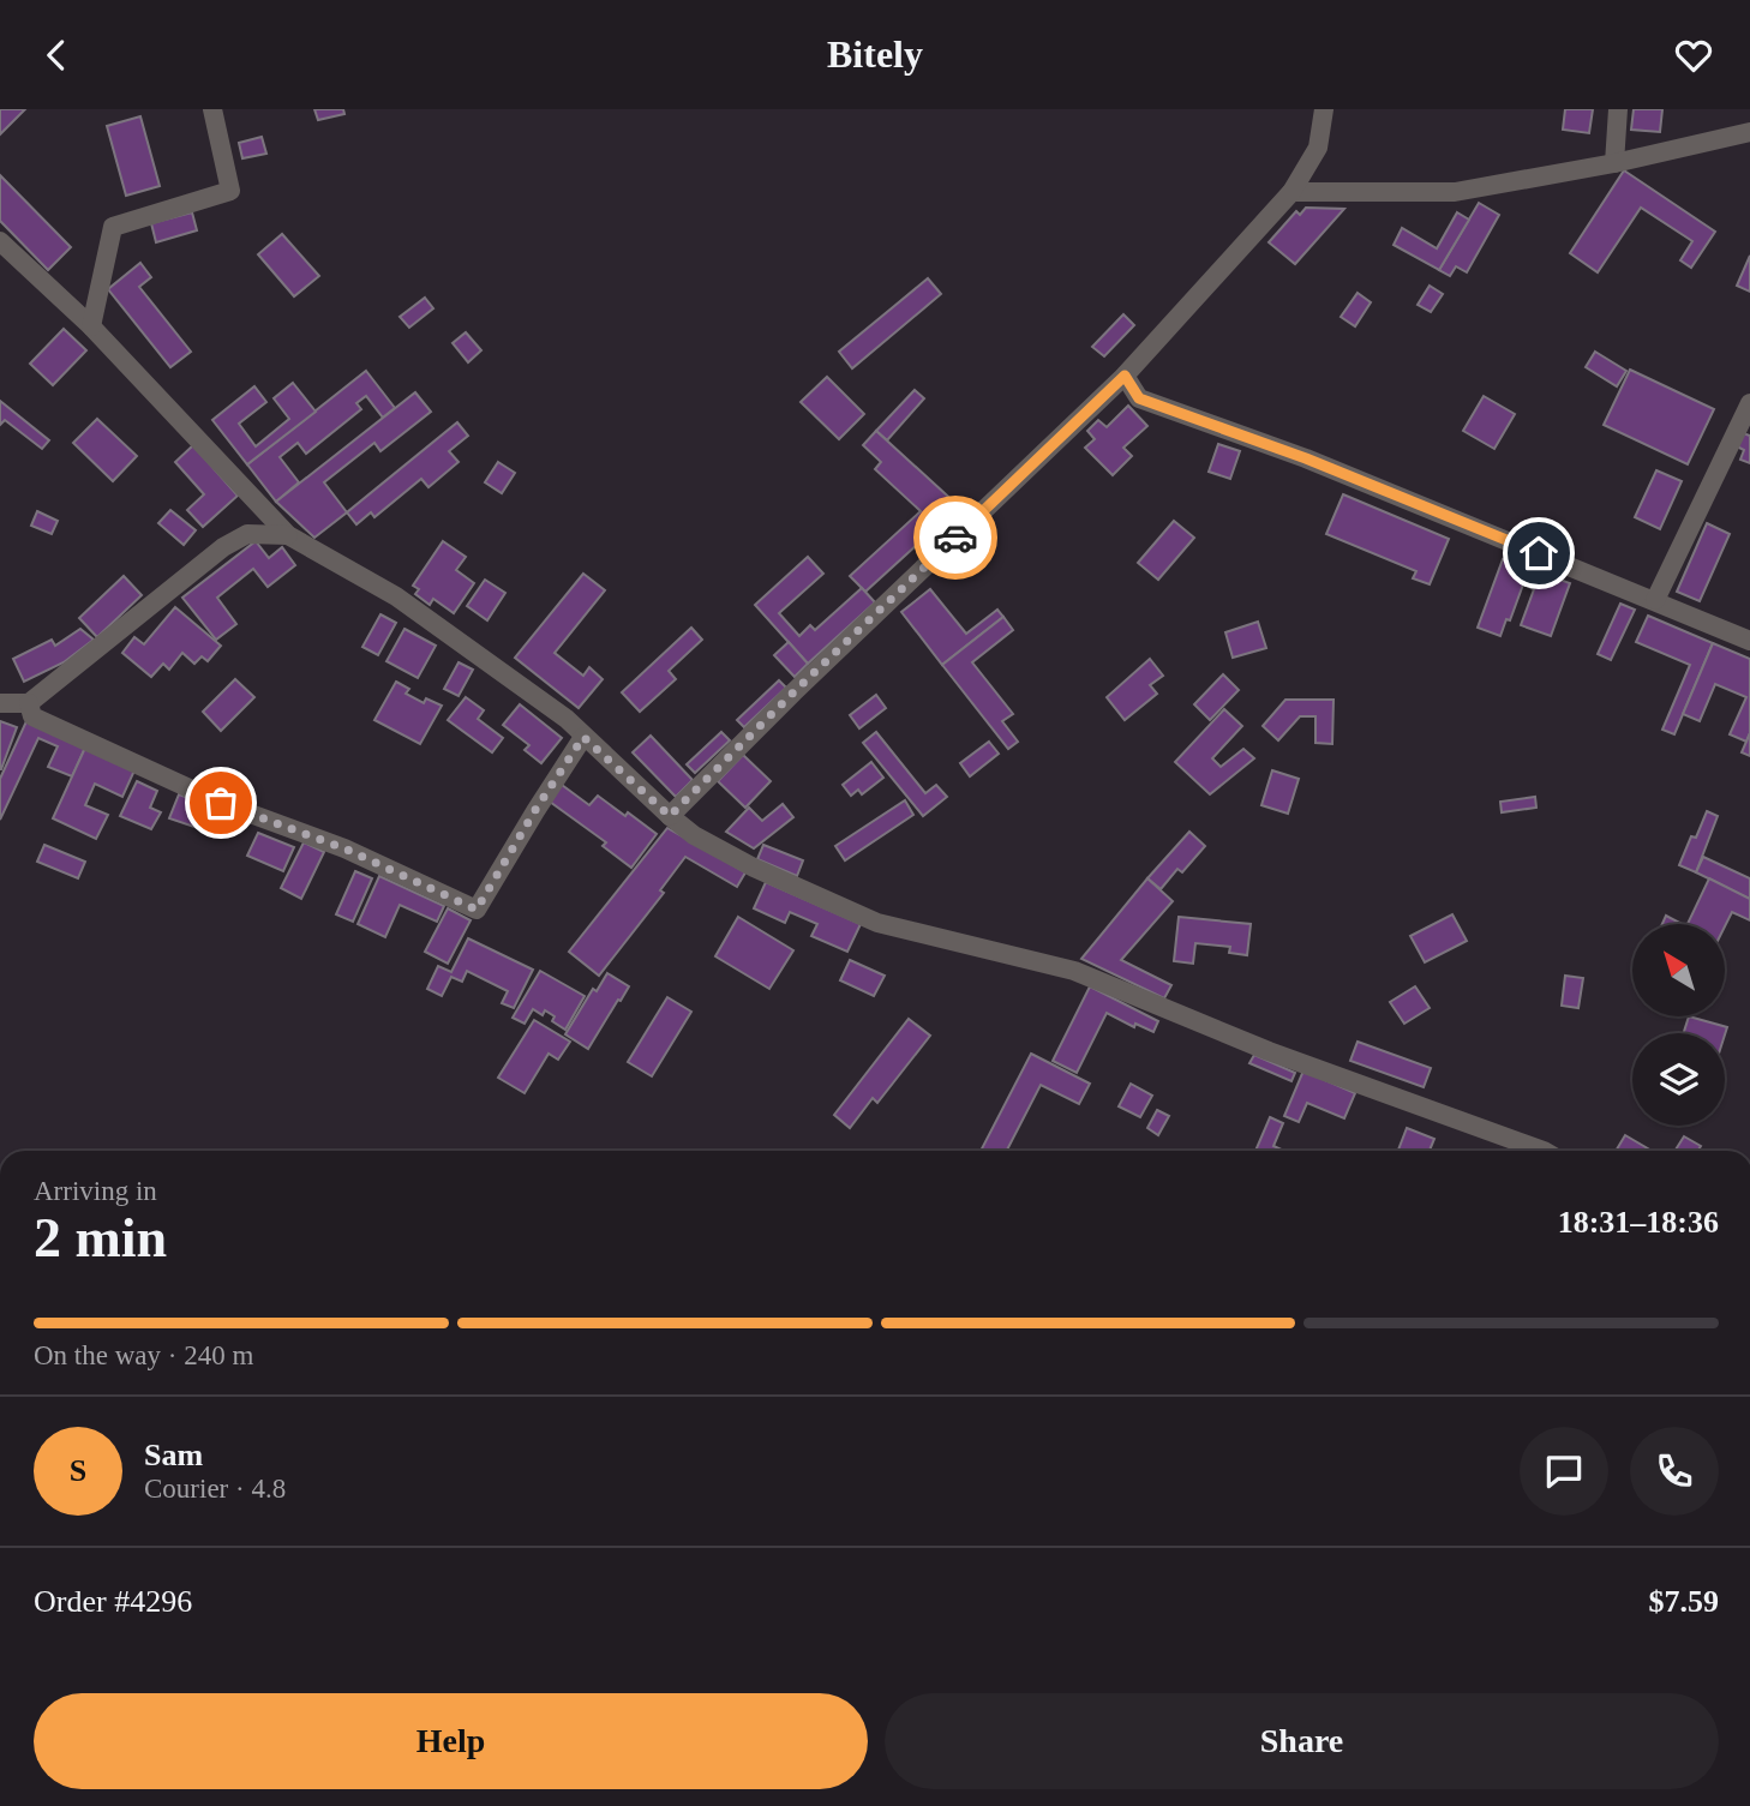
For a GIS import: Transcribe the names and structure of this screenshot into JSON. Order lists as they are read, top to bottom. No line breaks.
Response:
{"north":"top left","page":{"header":"Bitely","heading":["2 min","Arriving in","18:31–18:36"],"panel":["Sam","Courier · 4.8","Order #4296","$7.59"],"bar":"On the way · 240 m","round":"S","buttons":["Help","Share"]}}
